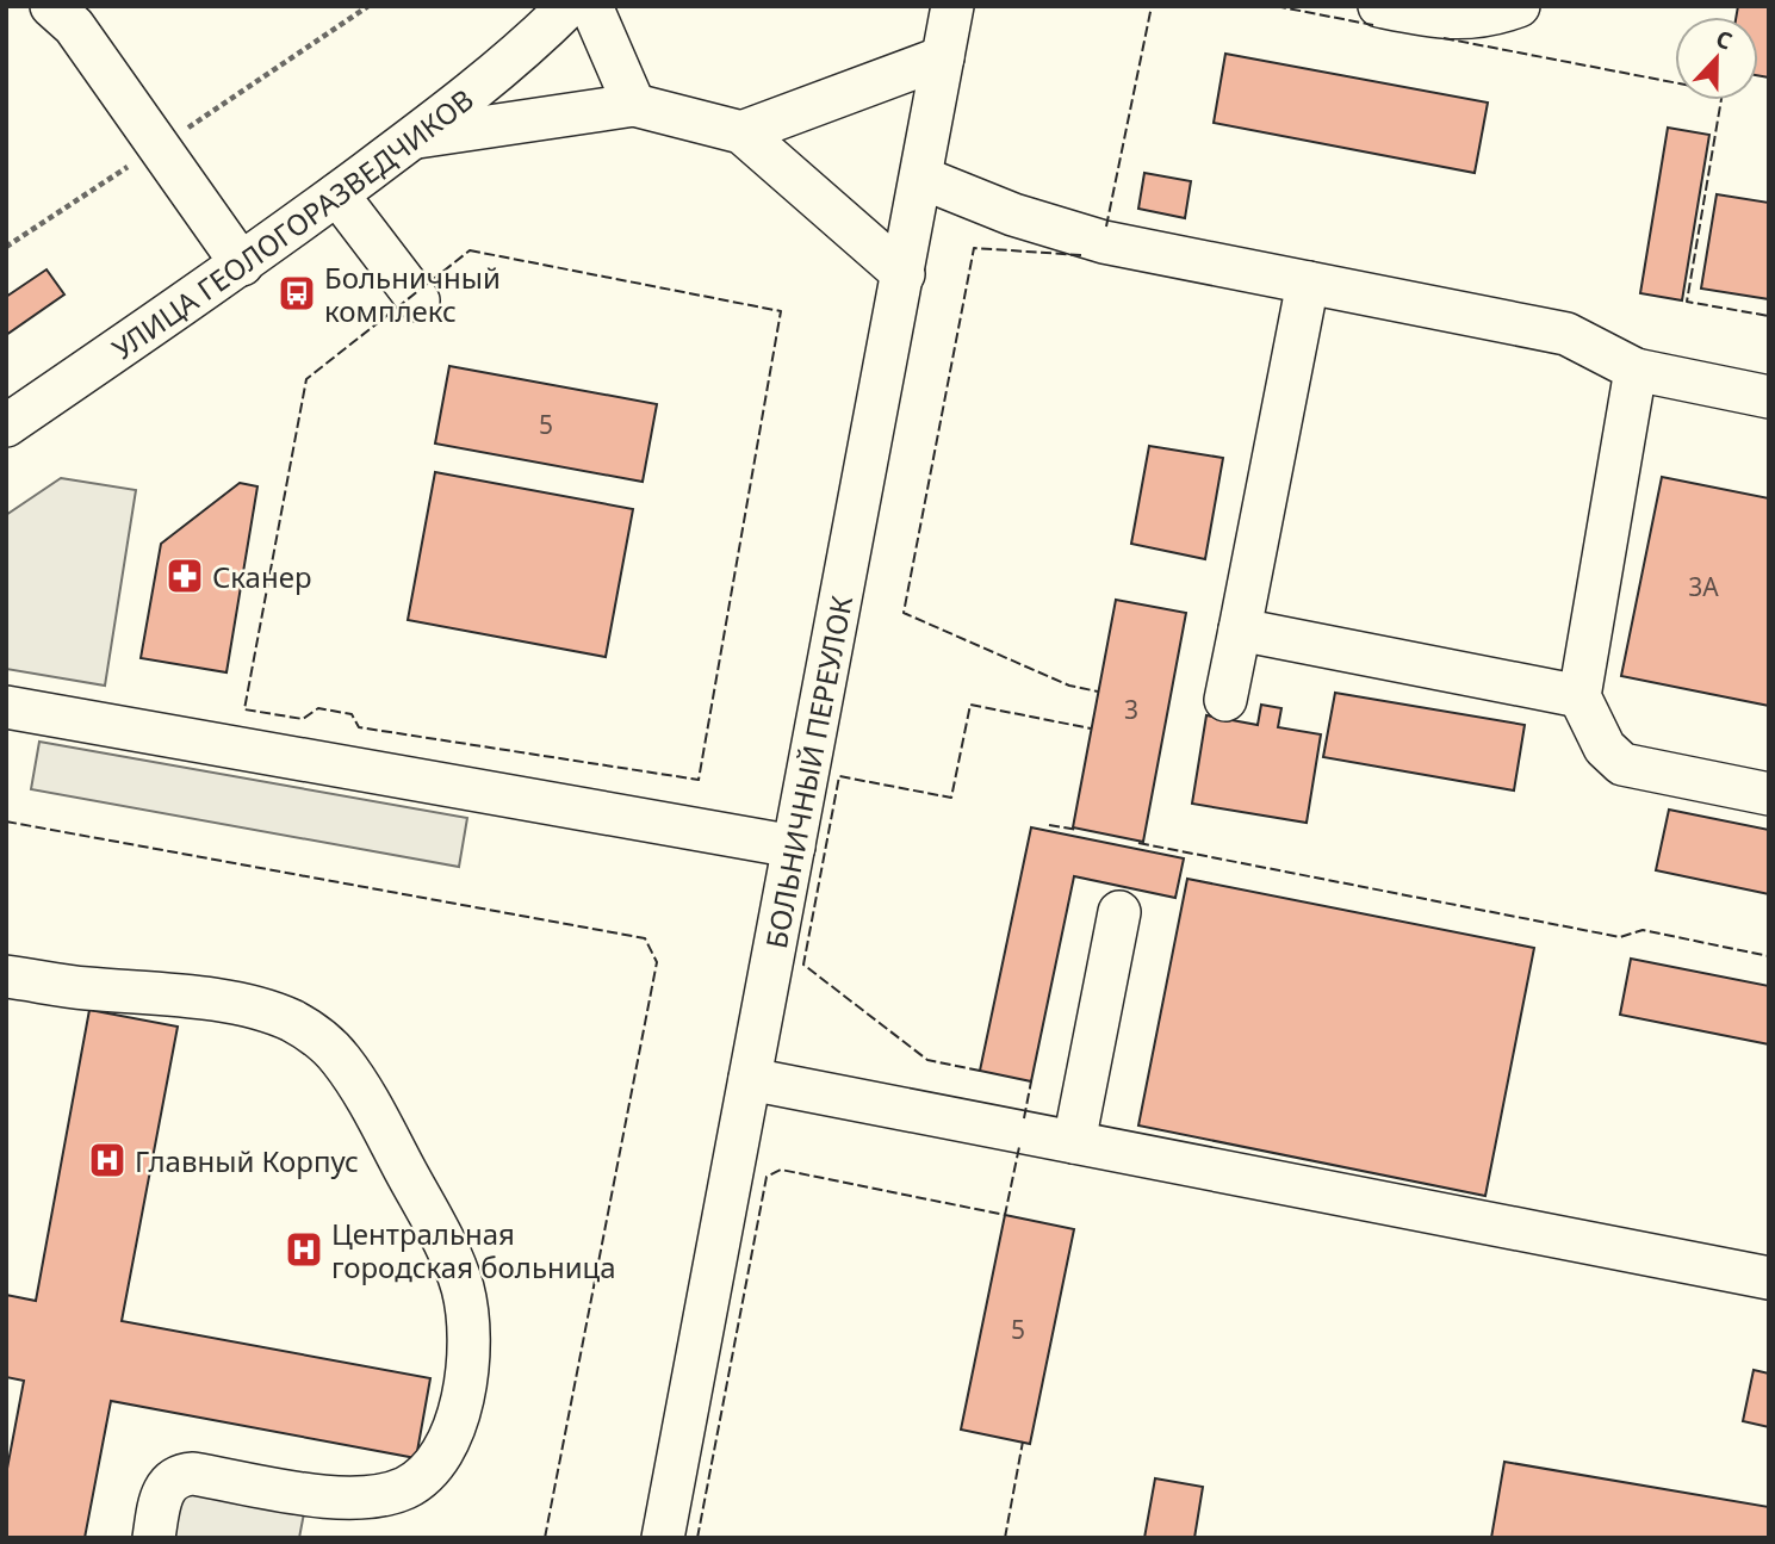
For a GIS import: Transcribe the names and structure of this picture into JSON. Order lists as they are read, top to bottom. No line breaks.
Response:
{"streets":{"street":["УЛИЦА ГЕОЛОГОРАЗВЕДЧИКОВ","БОЛЬНИЧНЫЙ ПЕРЕУЛОК"]},"places":{"bus stop":["Больничный комплекс"],"pharmacy":["Сканер"],"hospital":["Главный Корпус","Центральная городская больница"]},"house_numbers":["5","3А","3","5"],"north":"top"}
